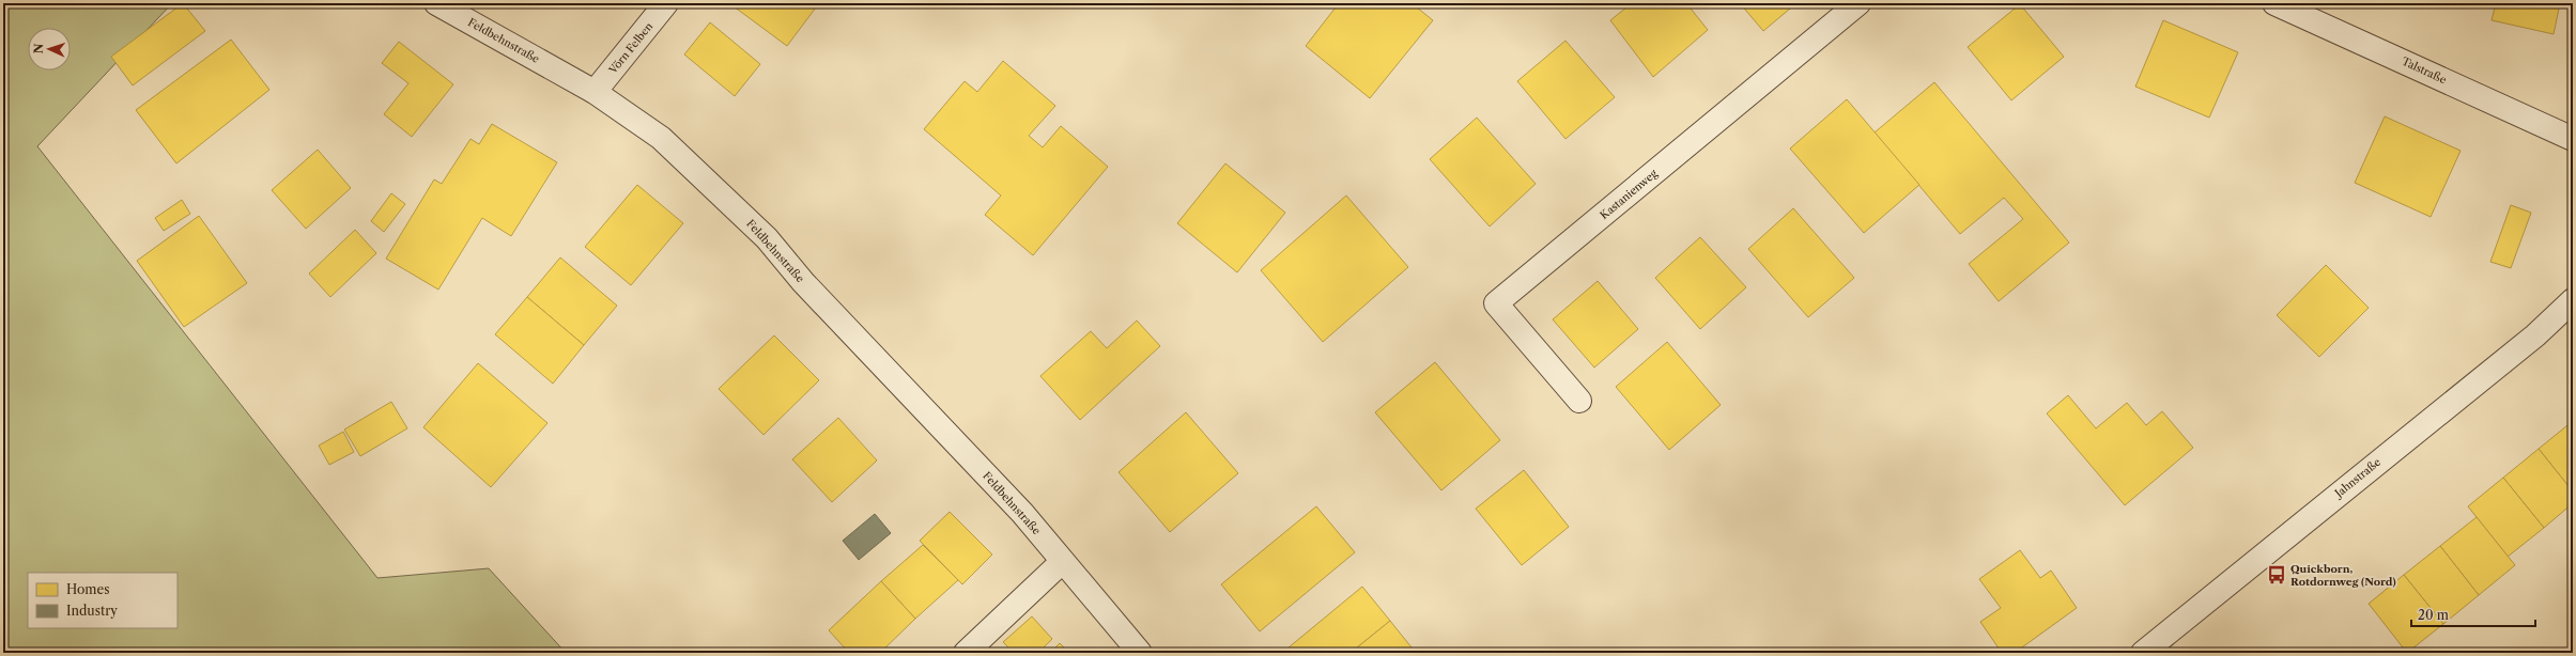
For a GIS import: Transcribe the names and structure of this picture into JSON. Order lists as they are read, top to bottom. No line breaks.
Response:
{"streets":{"street":["Feldbehnstraße","Vörn Felben","Talstraße","Kastanienweg","Jahnstraße"]},"crossings":[["Feldbehnstraße","Vörn Felben"]],"places":{"bus stop":["Quickborn, Rotdornweg (Nord)"]},"legend":["Homes","Industry"],"scale_bar":"20 m","north":"left"}
